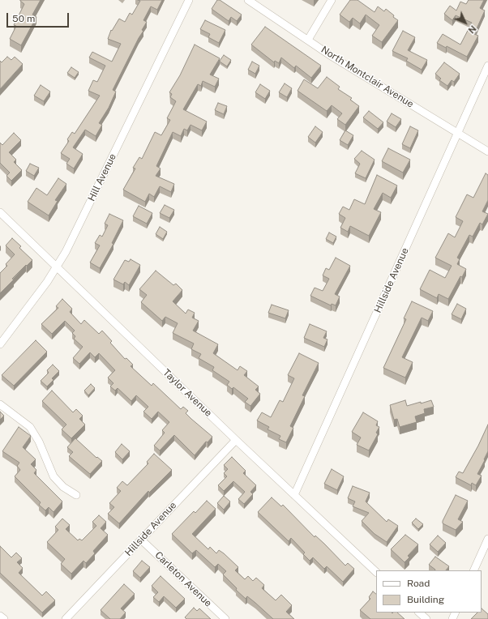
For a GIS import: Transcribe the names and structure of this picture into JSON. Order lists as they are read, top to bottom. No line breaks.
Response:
{"streets":{"street":["North Montclair Avenue","Hill Avenue","Hillside Avenue","Taylor Avenue","Carleton Avenue"]},"crossings":[["North Montclair Avenue","Hillside Avenue"],["Hill Avenue","Taylor Avenue"],["Hillside Avenue","Taylor Avenue"],["Hillside Avenue","Carleton Avenue"]],"legend":["Road","Building"],"scale_bar":"50 m","north":"bottom right"}
